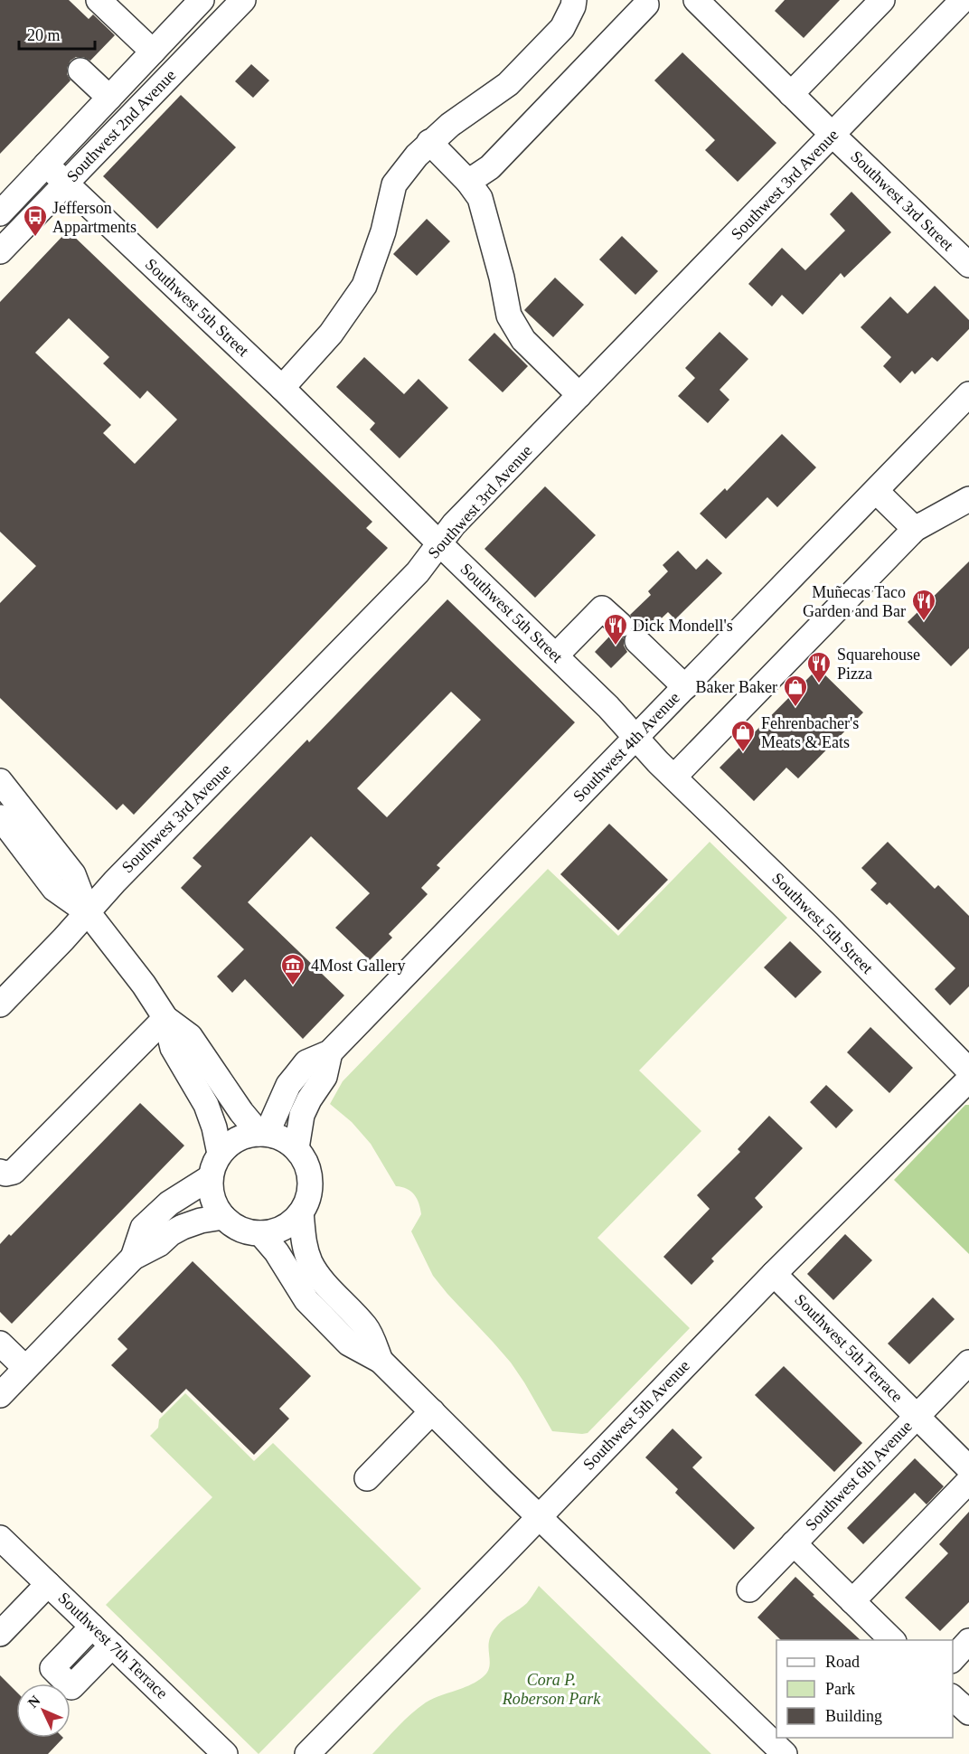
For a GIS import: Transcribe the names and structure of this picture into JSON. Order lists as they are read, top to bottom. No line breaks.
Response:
{"streets":{"street":["Southwest 2nd Avenue","Southwest 3rd Avenue","Southwest 3rd Street","Southwest 5th Street","Southwest 4th Avenue","Southwest 5th Terrace","Southwest 5th Avenue","Southwest 6th Avenue","Southwest 7th Terrace"]},"crossings":[["Southwest 2nd Avenue","Southwest 5th Street"],["Southwest 3rd Avenue","Southwest 3rd Street"],["Southwest 3rd Avenue","Southwest 5th Street"],["Southwest 5th Street","Southwest 4th Avenue"],["Southwest 5th Terrace","Southwest 5th Avenue"],["Southwest 5th Terrace","Southwest 6th Avenue"]],"parks":["Cora P. Roberson Park"],"places":{"bus stop":["Jefferson Appartments"],"restaurant":["Muñecas Taco Garden and Bar","Dick Mondell's","Squarehouse Pizza"],"shop":["Baker Baker","Fehrenbacher's Meats & Eats"],"museum":["4Most Gallery"]},"legend":["Road","Park","Building"],"scale_bar":"20 m","north":"top left"}
